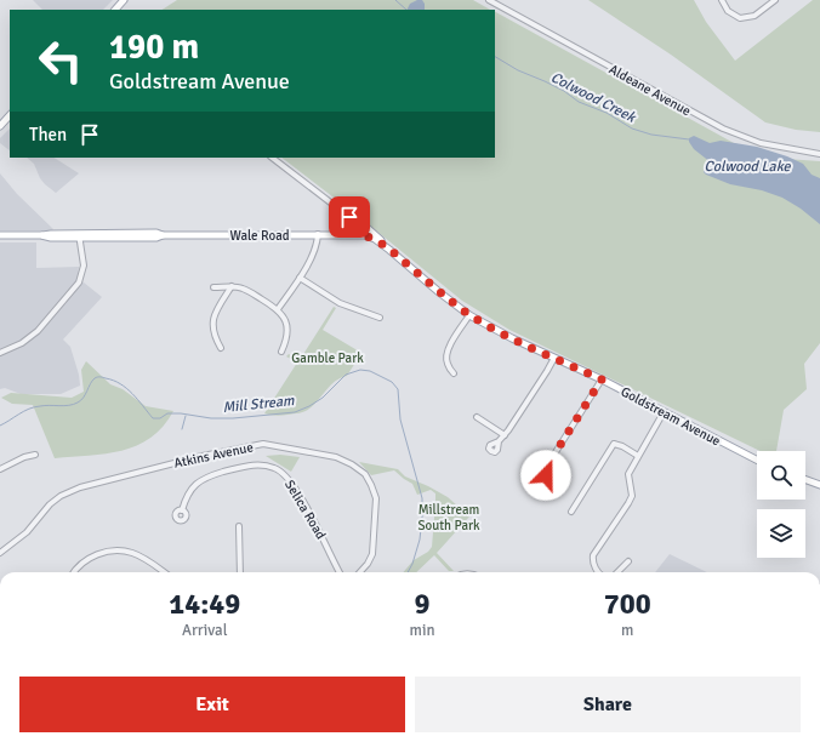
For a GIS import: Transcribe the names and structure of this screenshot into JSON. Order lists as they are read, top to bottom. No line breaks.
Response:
{"streets":{"main road":["Wale Road","Goldstream Avenue"],"street":["Aldeane Avenue","Atkins Avenue","Selica Road"]},"crossings":[["Wale Road","Goldstream Avenue"]],"water":["Colwood Creek","Colwood Lake","Mill Stream"],"parks":["Gamble Park","Millstream South Park"],"page":{"turn":["190 m","Goldstream Avenue"],"then":"Then","eta":["14:49","Arrival","9","min","700","m"],"buttons":["Exit","Share"]}}
